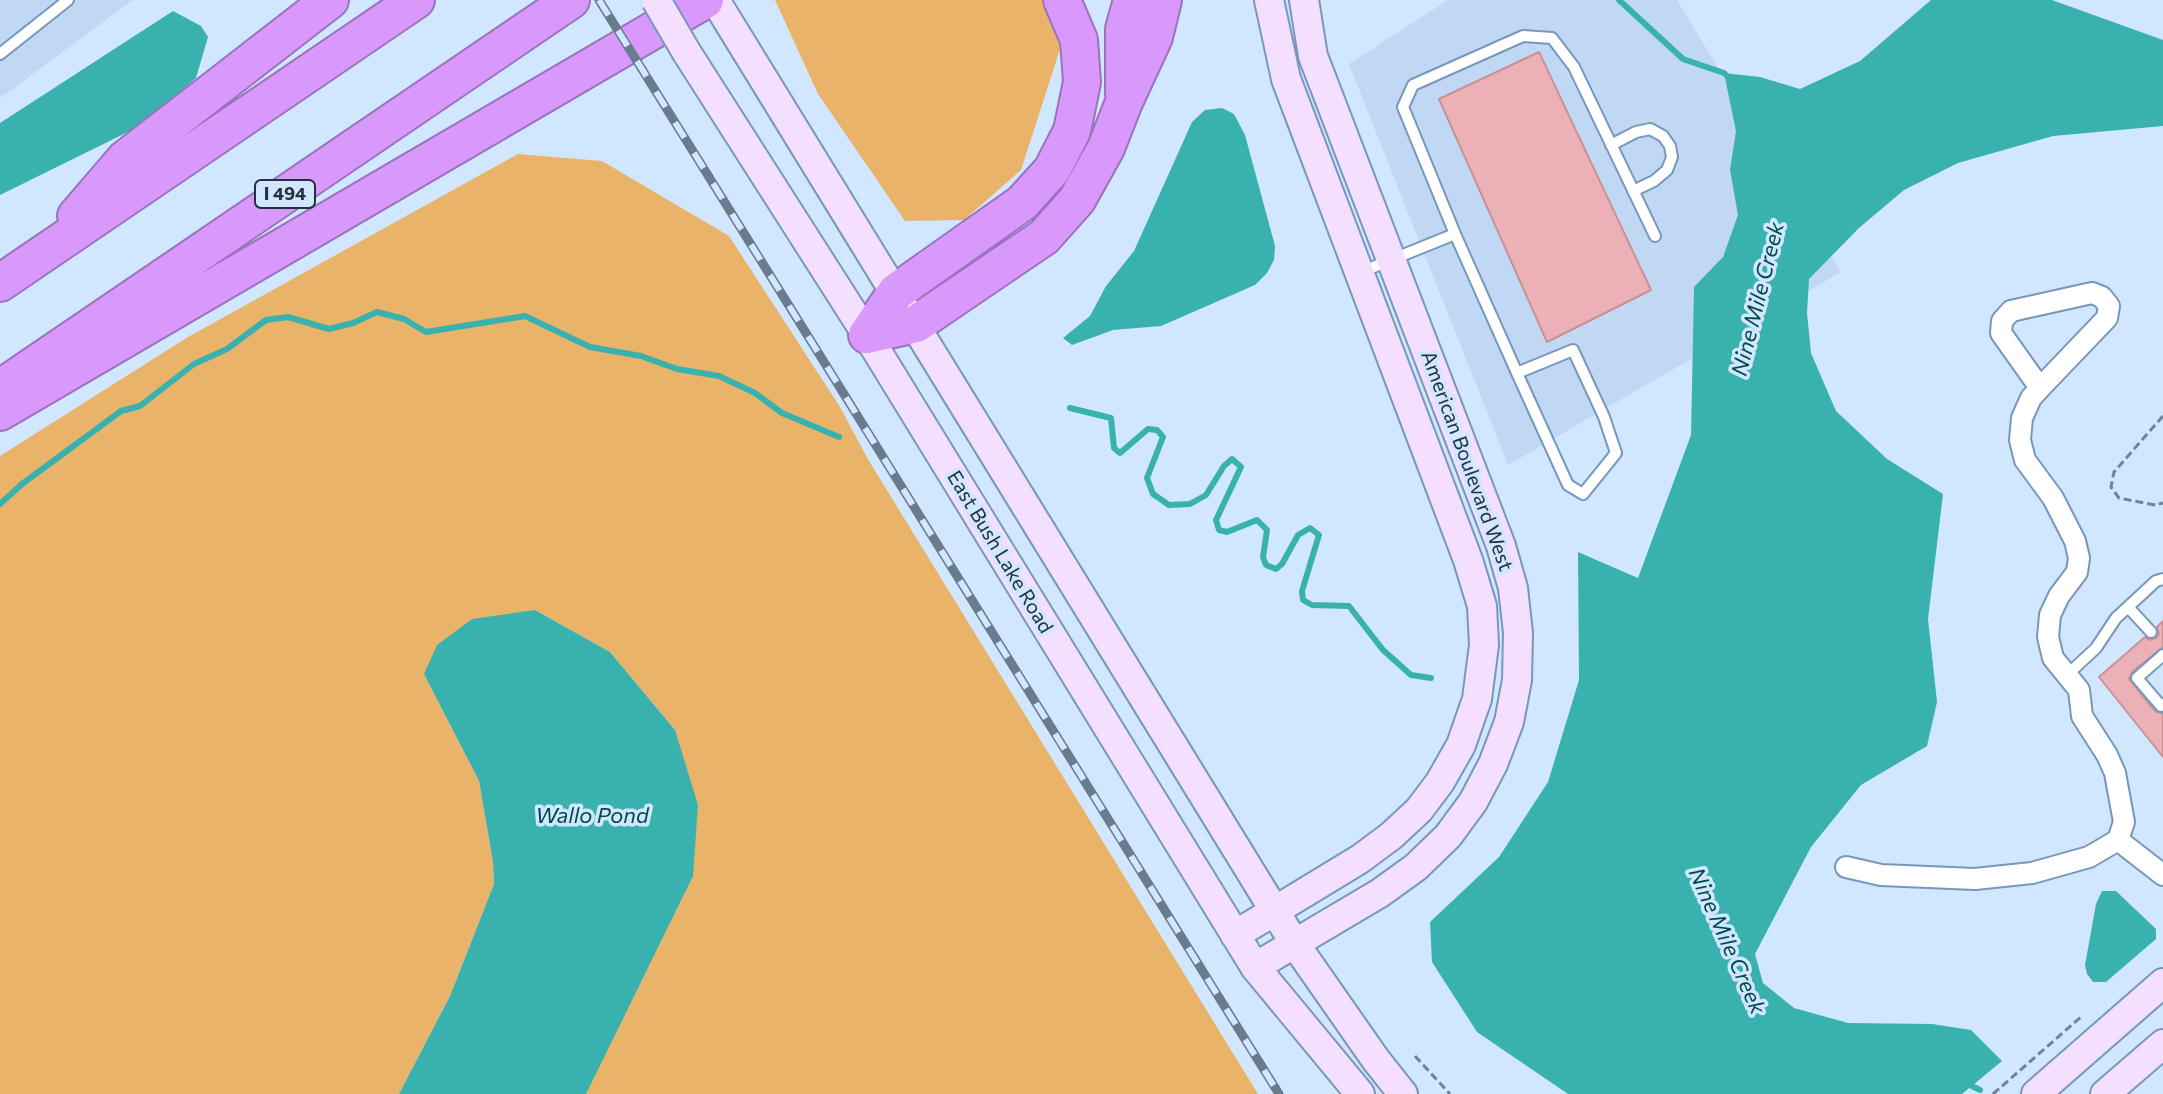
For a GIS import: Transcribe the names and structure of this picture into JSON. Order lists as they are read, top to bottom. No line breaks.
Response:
{"streets":{"highway":["I 494"],"street":["American Boulevard West","East Bush Lake Road"]},"crossings":[["American Boulevard West","East Bush Lake Road"]],"water":["Nine Mile Creek","Wallo Pond"]}
